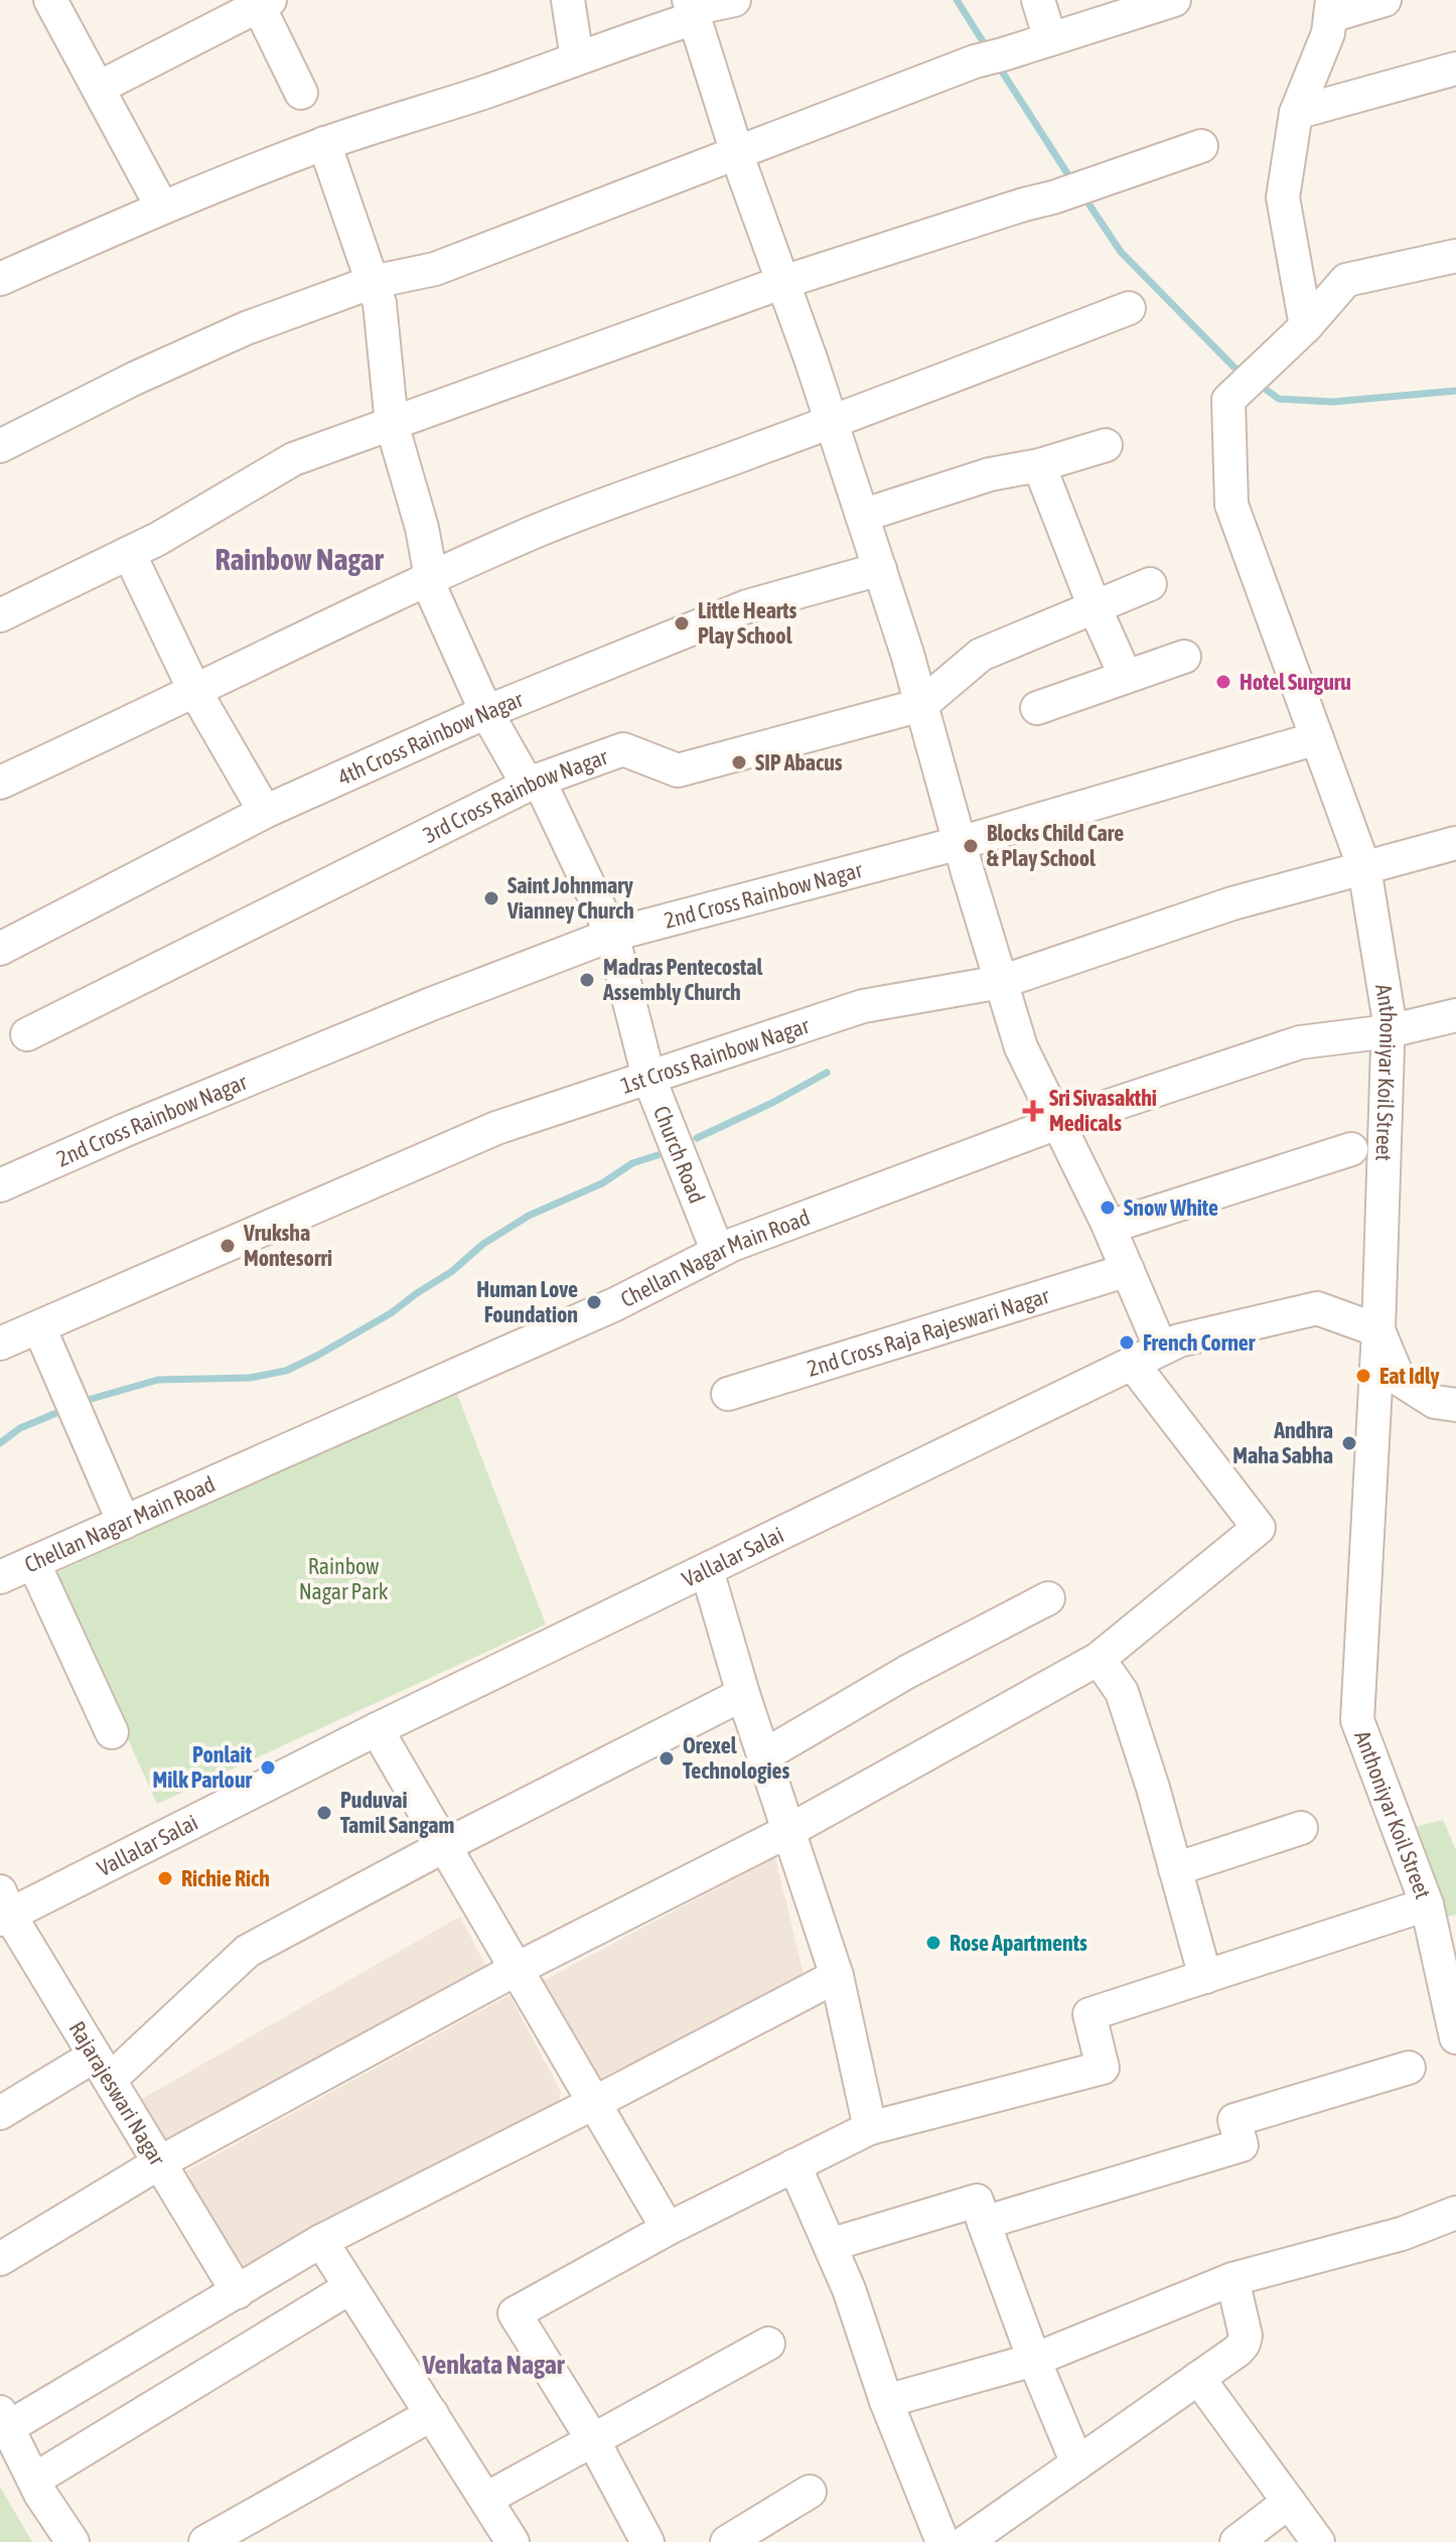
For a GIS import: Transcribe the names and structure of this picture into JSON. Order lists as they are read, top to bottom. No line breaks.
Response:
{"streets":{"street":["4th Cross Rainbow Nagar","3rd Cross Rainbow Nagar","2nd Cross Rainbow Nagar","1st Cross Rainbow Nagar","Anthoniyar Koil Street","Church Road","Chellan Nagar Main Road","2nd Cross Raja Rajeswari Nagar","Vallalar Salai","Rajarajeswari Nagar"]},"crossings":[["4th Cross Rainbow Nagar","Church Road"],["3rd Cross Rainbow Nagar","Church Road"],["2nd Cross Rainbow Nagar","Anthoniyar Koil Street"],["2nd Cross Rainbow Nagar","Church Road"],["1st Cross Rainbow Nagar","Anthoniyar Koil Street"],["1st Cross Rainbow Nagar","Church Road"],["Anthoniyar Koil Street","Chellan Nagar Main Road"],["Anthoniyar Koil Street","Vallalar Salai"],["Church Road","Chellan Nagar Main Road"],["Vallalar Salai","Rajarajeswari Nagar"]],"districts":["Rainbow Nagar","Venkata Nagar"],"parks":["Rainbow Nagar Park"],"places":{"other":["Little Hearts Play School","Hotel Surguru","SIP Abacus","Blocks Child Care & Play School","Saint Johnmary Vianney Church","Madras Pentecostal Assembly Church","Snow White","Vruksha Montesorri","Human Love Foundation","French Corner","Eat Idly","Andhra Maha Sabha","Orexel Technologies","Ponlait Milk Parlour","Puduvai Tamil Sangam","Richie Rich","Rose Apartments"],"health":["Sri Sivasakthi Medicals"]}}
